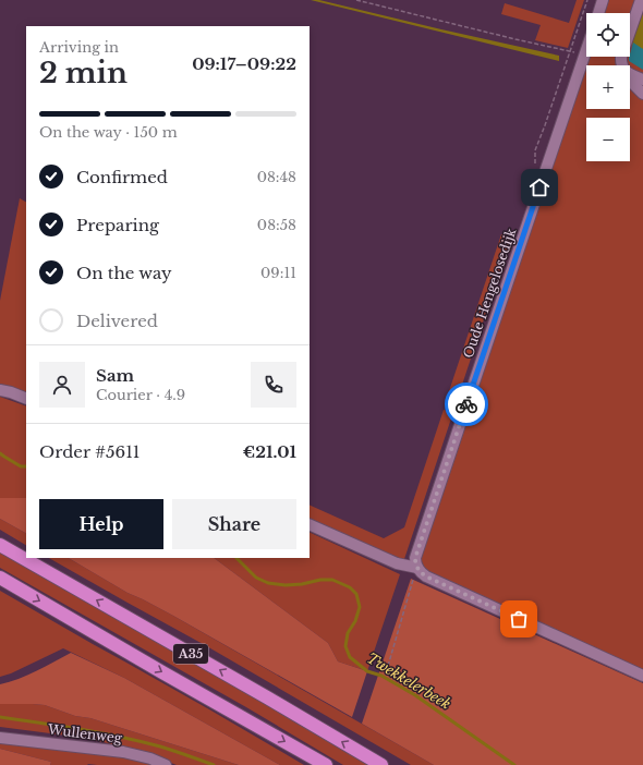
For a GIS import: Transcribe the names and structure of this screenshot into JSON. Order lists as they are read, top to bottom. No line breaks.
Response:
{"streets":{"highway":["A35"],"street":["Oude Hengelosedijk","Wullenweg"]},"water":["Twekkelerbeek"],"page":{"map_buttons":["+","−"],"heading":["2 min","Arriving in","09:17–09:22"],"panel":["Sam","Courier · 4.9","Order #5611","€21.01"],"bar":"On the way · 150 m","list":[["Confirmed","08:48"],["Preparing","08:58"],["On the way","09:11"],"Delivered"],"buttons":["Help","Share"]}}
